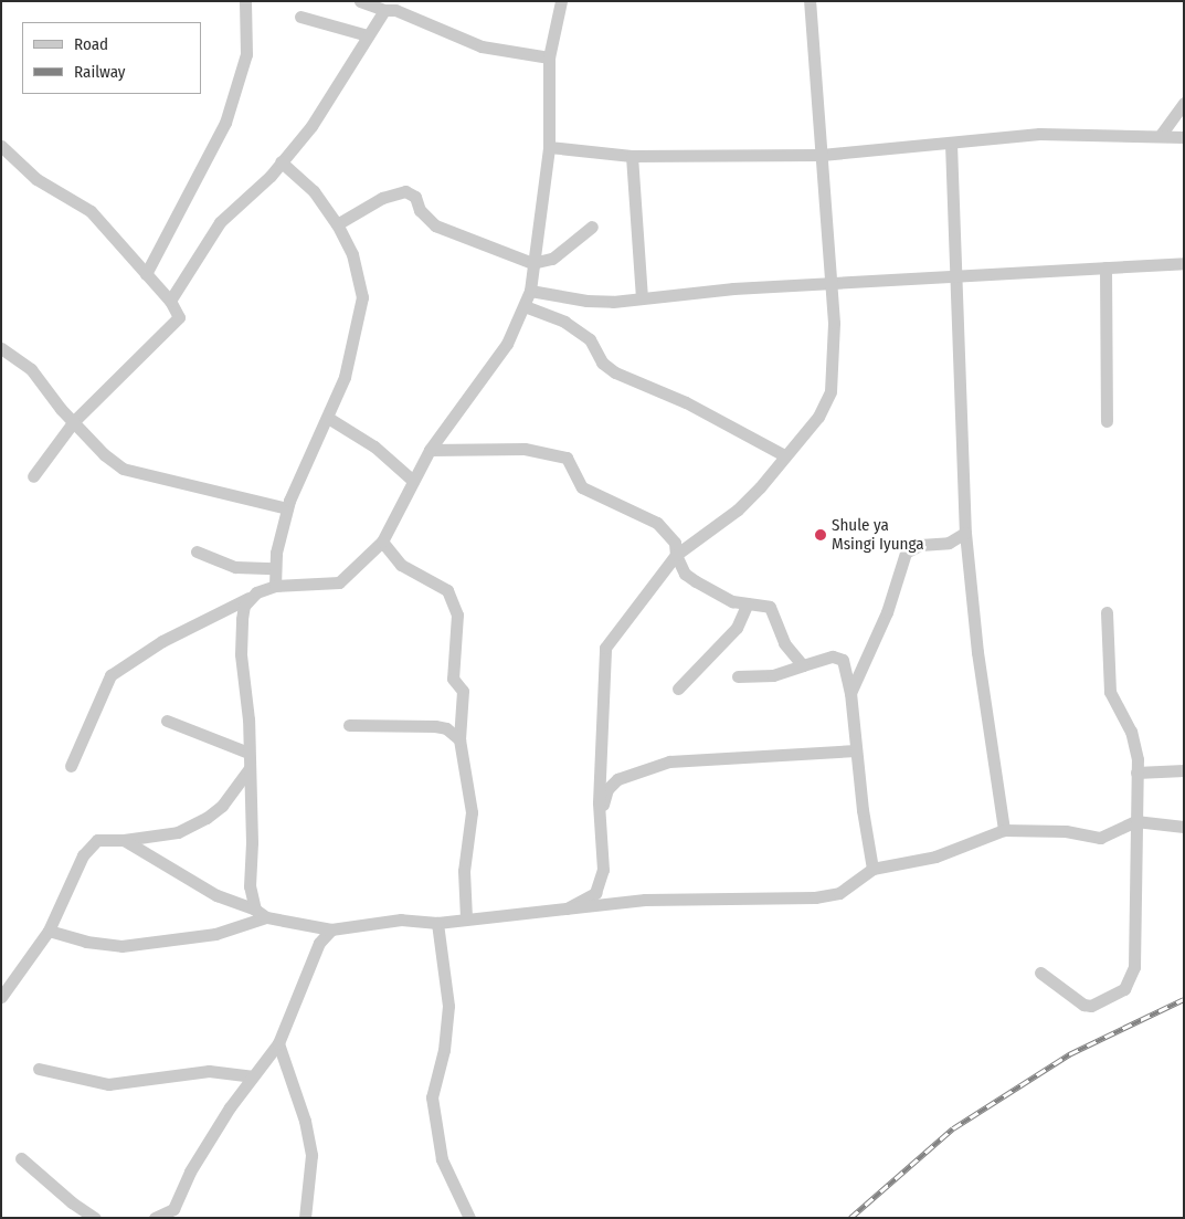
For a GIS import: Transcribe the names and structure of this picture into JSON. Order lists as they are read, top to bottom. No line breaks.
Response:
{"places":["Shule ya Msingi Iyunga"],"legend":["Road","Railway"]}
